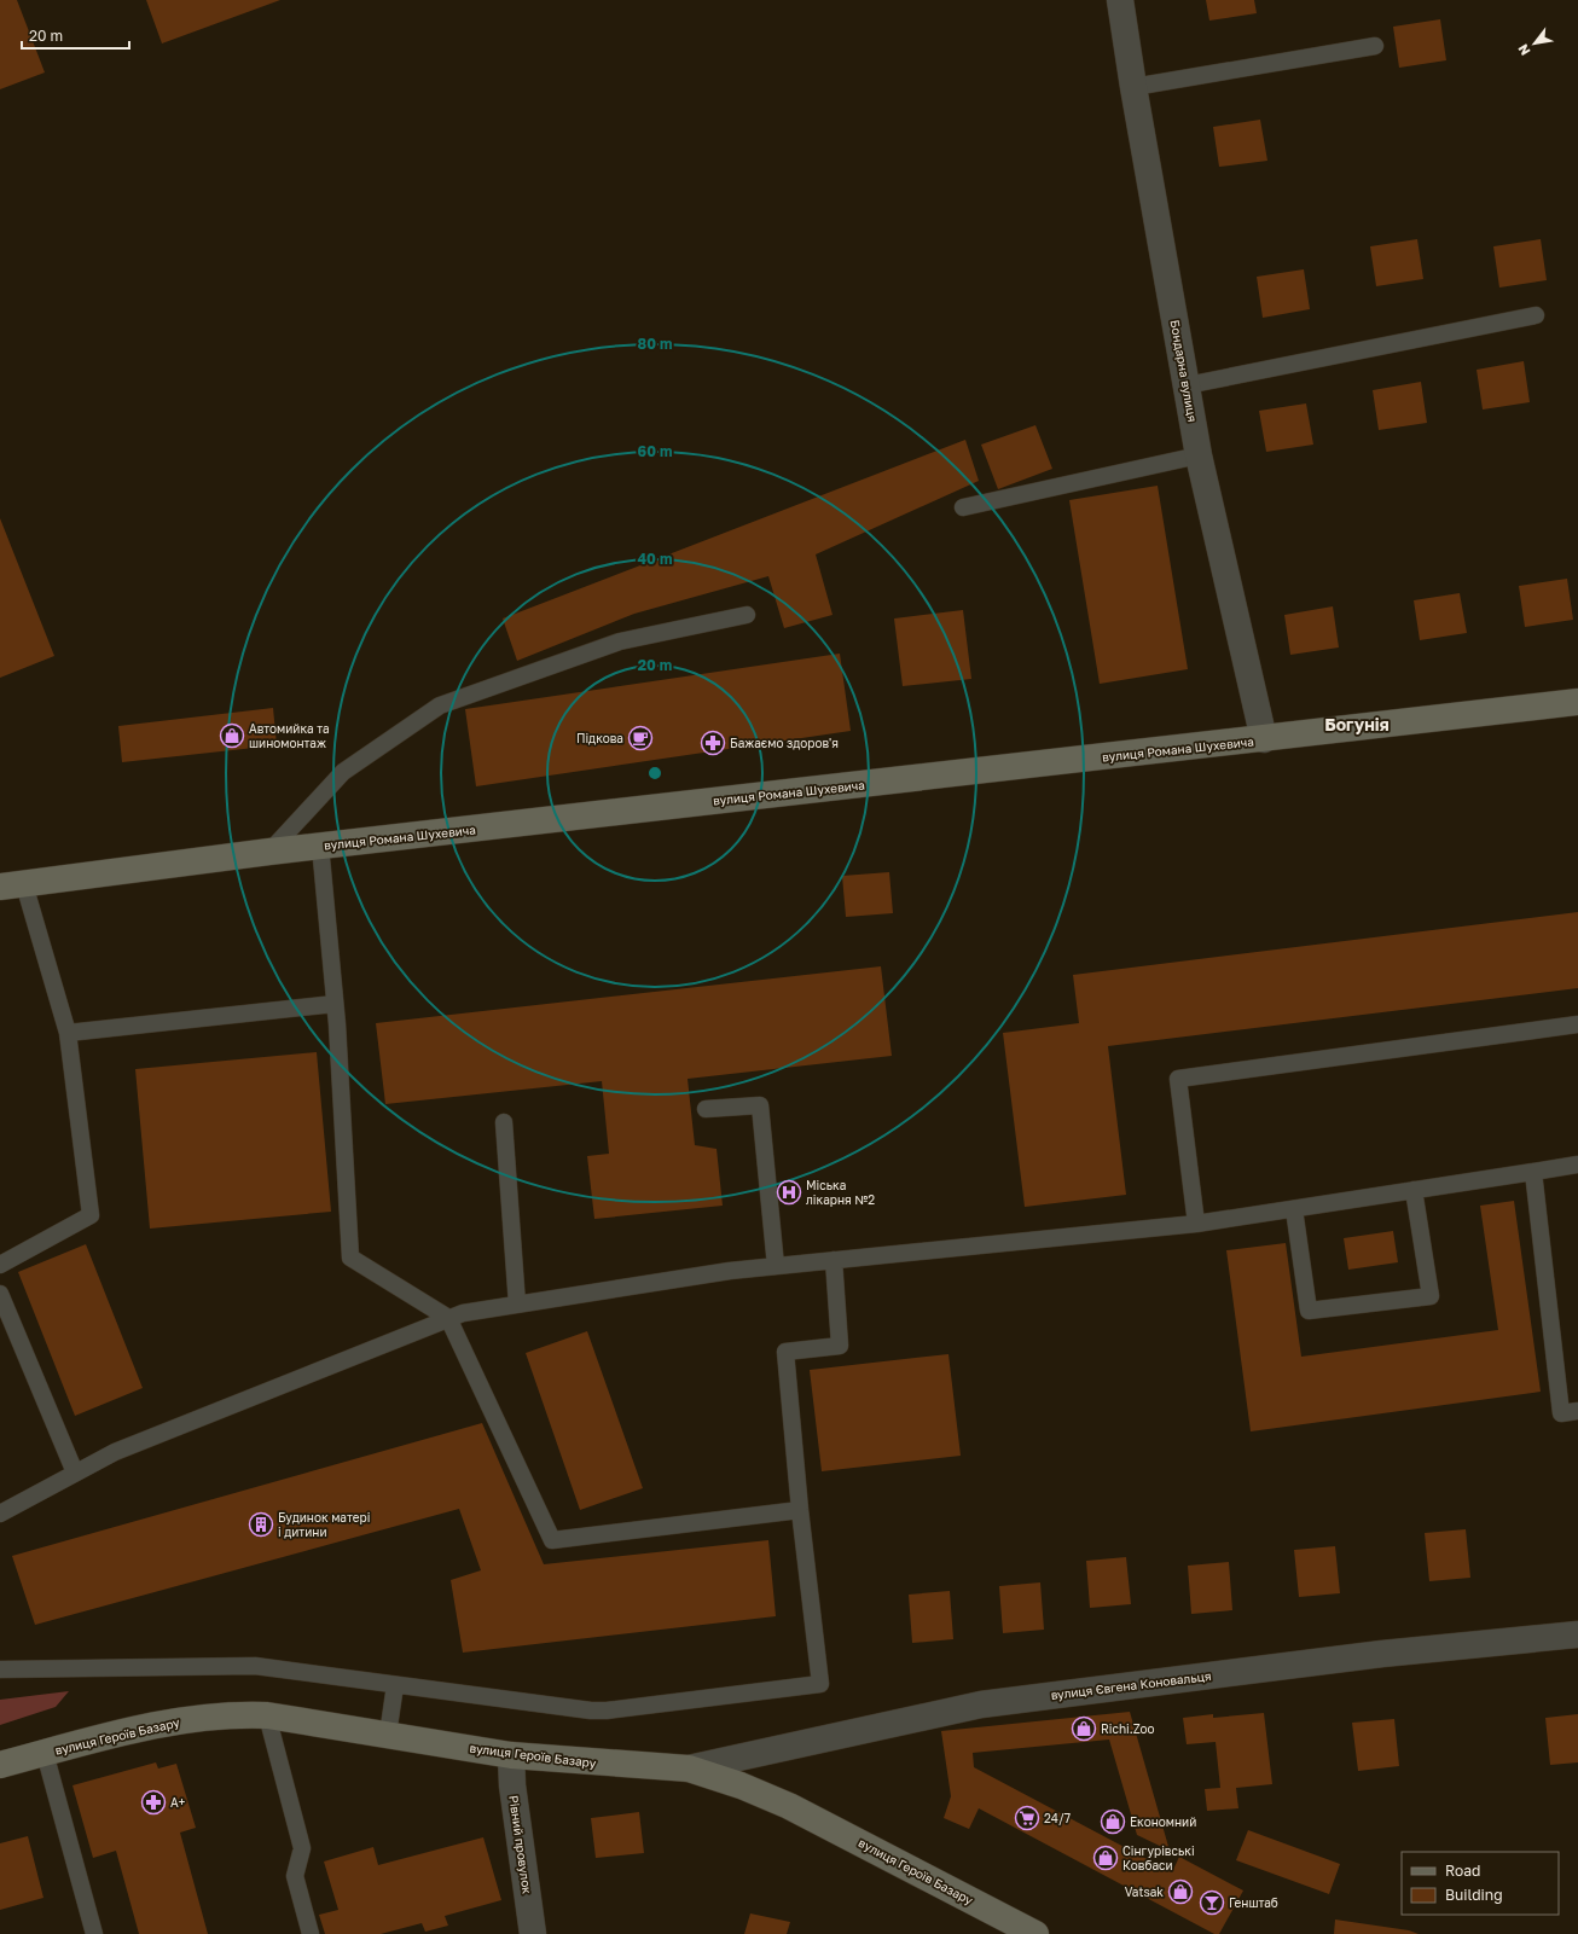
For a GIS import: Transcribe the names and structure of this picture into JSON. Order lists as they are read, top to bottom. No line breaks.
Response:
{"streets":{"street":["Бондарна вулиця","вулиця Романа Шухевича","вулиця Євгена Коновальця","вулиця Героїв Базару","Рівний провулок"]},"crossings":[["Бондарна вулиця","вулиця Романа Шухевича"],["вулиця Євгена Коновальця","вулиця Героїв Базару"],["вулиця Героїв Базару","Рівний провулок"]],"districts":["Богунія"],"places":{"shop":["Автомийка та шиномонтаж","Richi.Zoo","Економний","Сінгурівські Ковбаси","Vatsak"],"cafe":["Підкова"],"pharmacy":["Бажаємо здоров'я","A+"],"hospital":["Міська лікарня №2"],"building":["Будинок матері і дитини"],"supermarket":["24/7"],"bar":["Генштаб"]},"legend":["Road","Building"],"scale_bar":"20 m","north":"bottom left","rings":["80 m","60 m","40 m","20 m"]}
